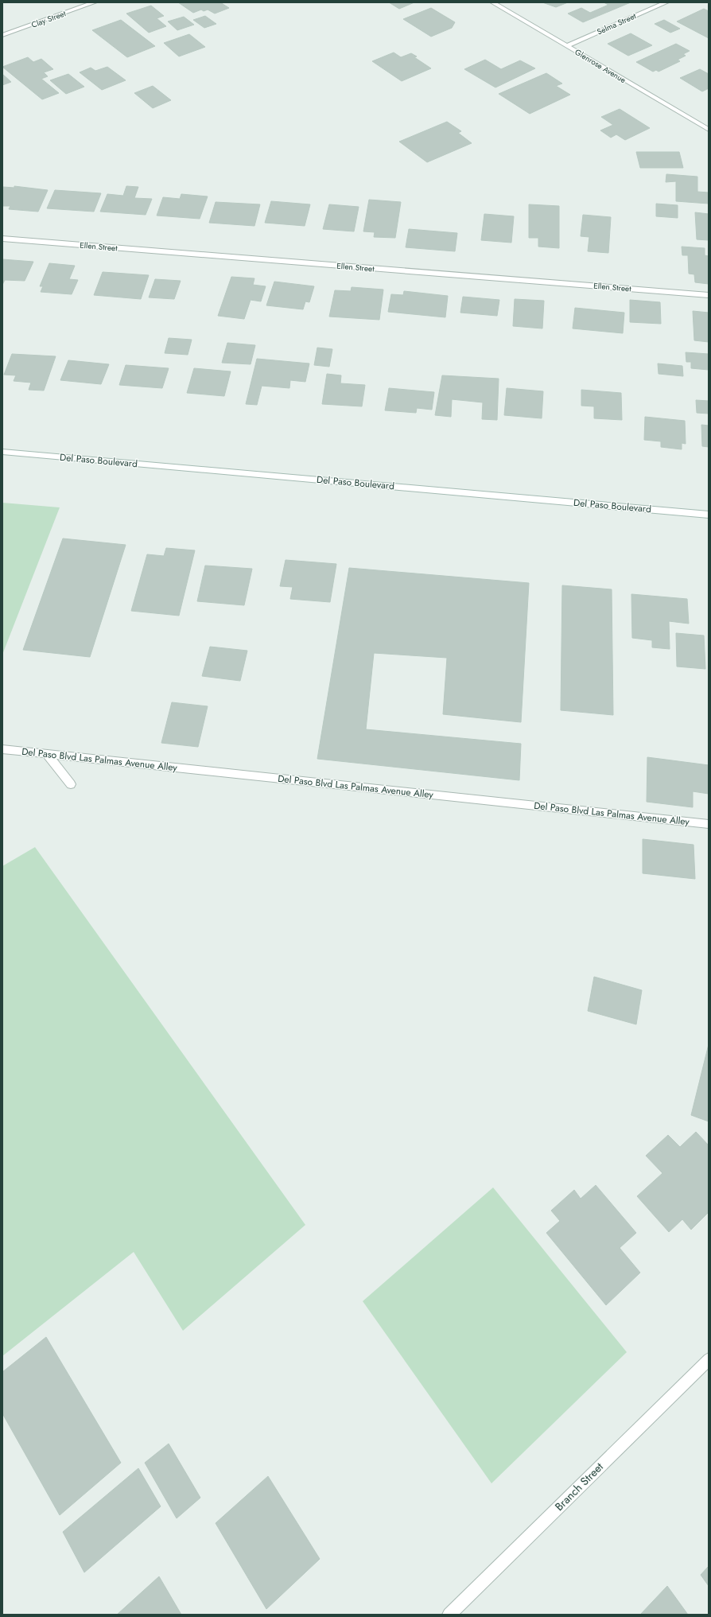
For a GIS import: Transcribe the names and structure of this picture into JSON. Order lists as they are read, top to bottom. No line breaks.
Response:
{"streets":{"street":["Clay Street","Selma Street","Glenrose Avenue","Ellen Street","Del Paso Boulevard","Del Paso Blvd Las Palmas Avenue Alley","Branch Street"]},"crossings":[["Selma Street","Glenrose Avenue"]]}
